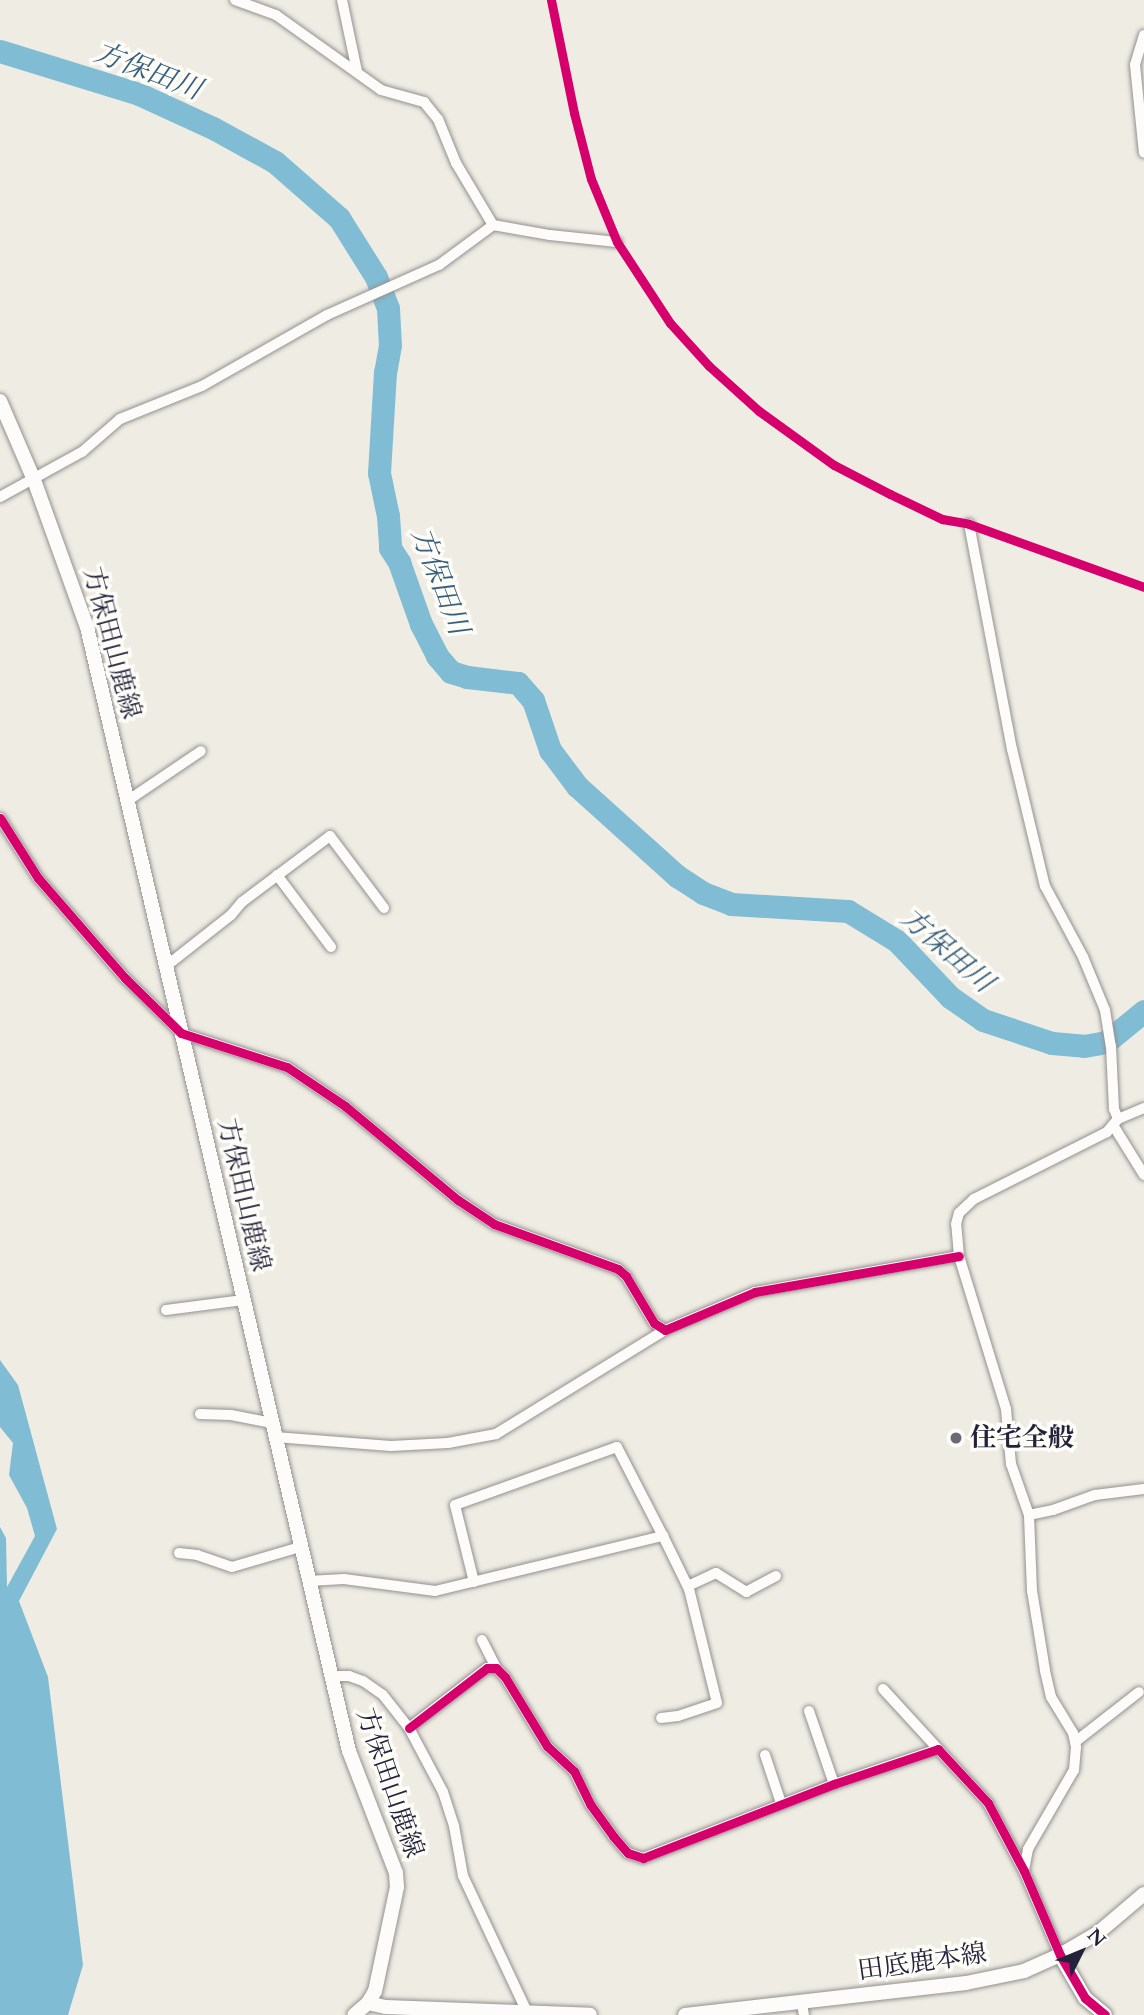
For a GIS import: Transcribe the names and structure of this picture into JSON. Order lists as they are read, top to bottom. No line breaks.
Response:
{"streets":{"main road":["方保田山鹿線","田底鹿本線"]},"water":["方保田川"],"places":["住宅全般"],"north":"top right"}
